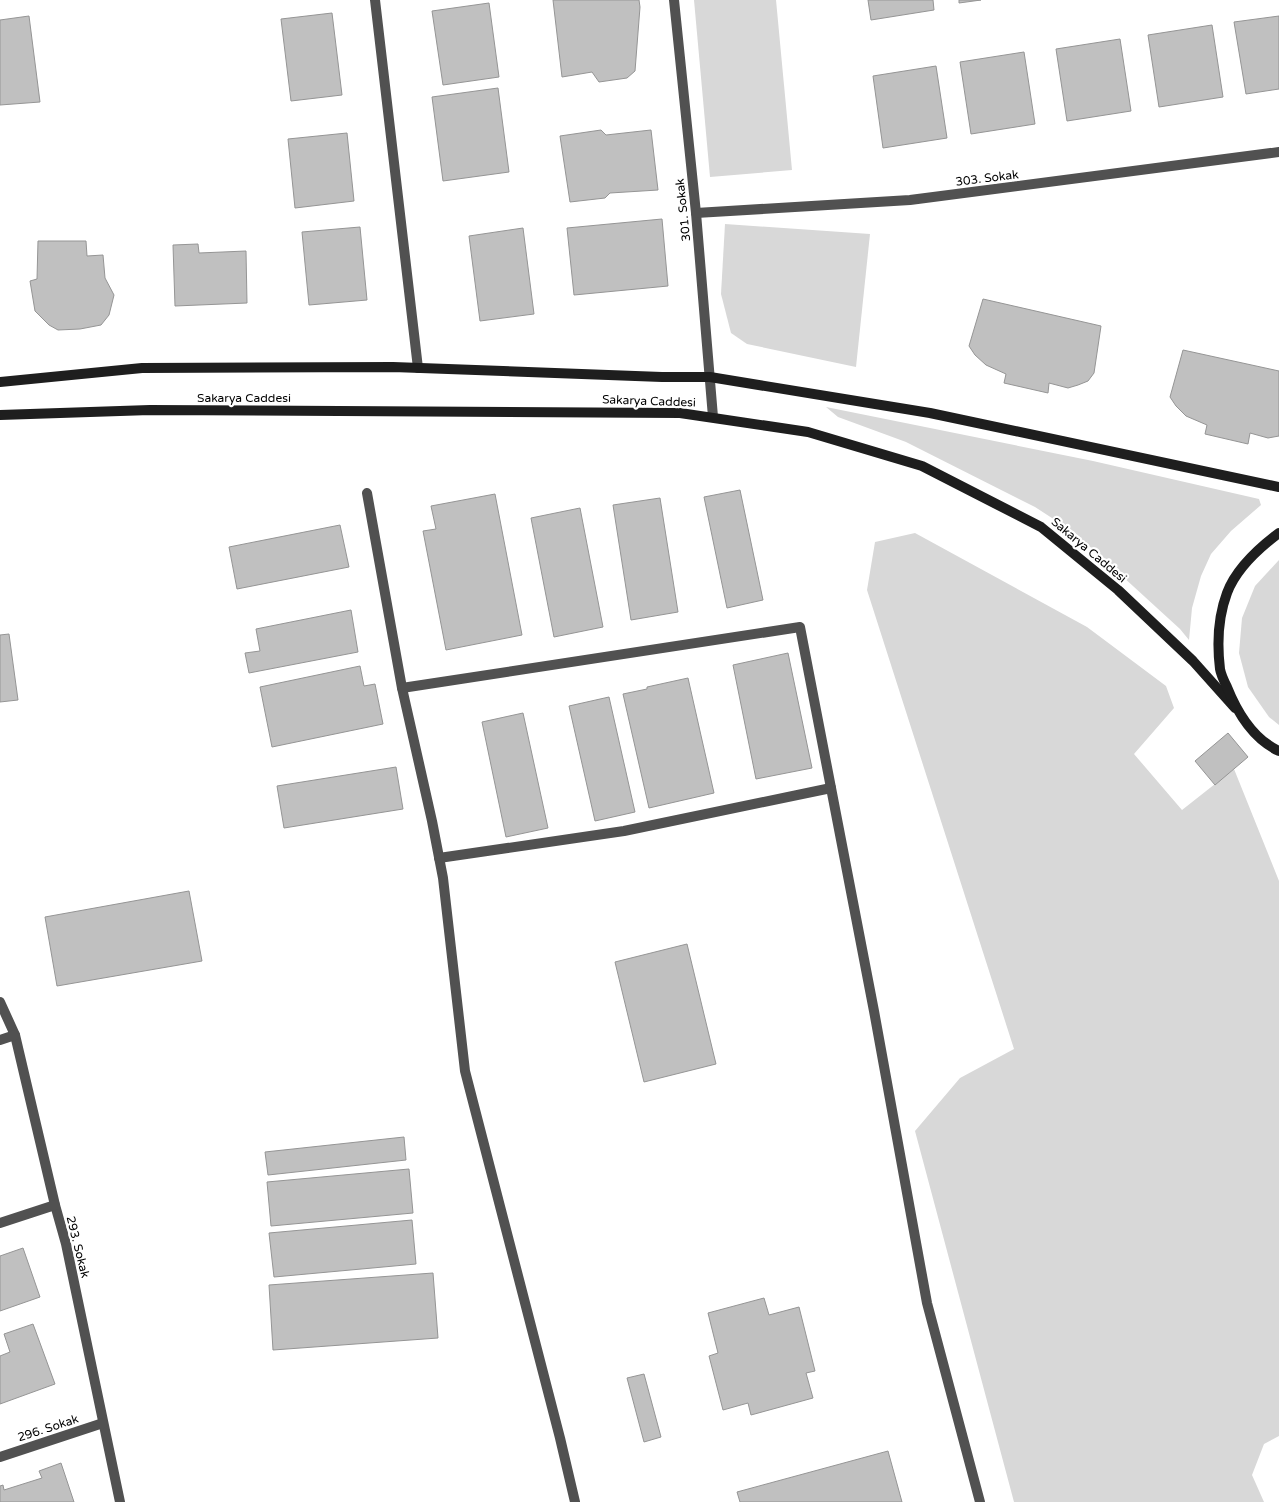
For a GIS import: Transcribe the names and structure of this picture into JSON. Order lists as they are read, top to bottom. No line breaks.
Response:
{"streets":{"main road":["Sakarya Caddesi"],"street":["303. Sokak","301. Sokak","293. Sokak","296. Sokak"]},"crossings":[["303. Sokak","301. Sokak"],["301. Sokak","Sakarya Caddesi"],["293. Sokak","296. Sokak"]]}
